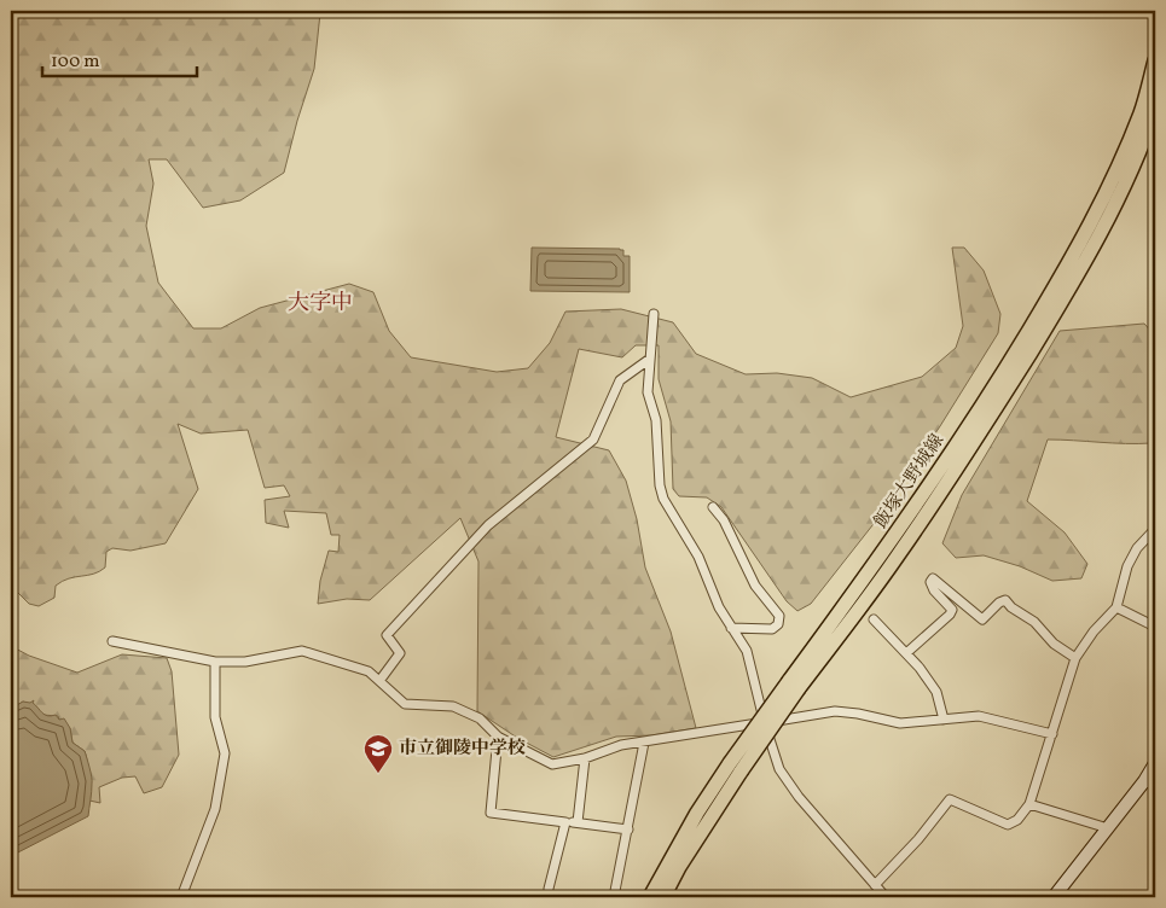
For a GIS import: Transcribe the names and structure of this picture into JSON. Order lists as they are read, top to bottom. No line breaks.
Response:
{"streets":{"main road":["飯塚大野城線"]},"districts":["大字中"],"places":{"school or university":["市立御陵中学校"]},"scale_bar":"100 m"}
